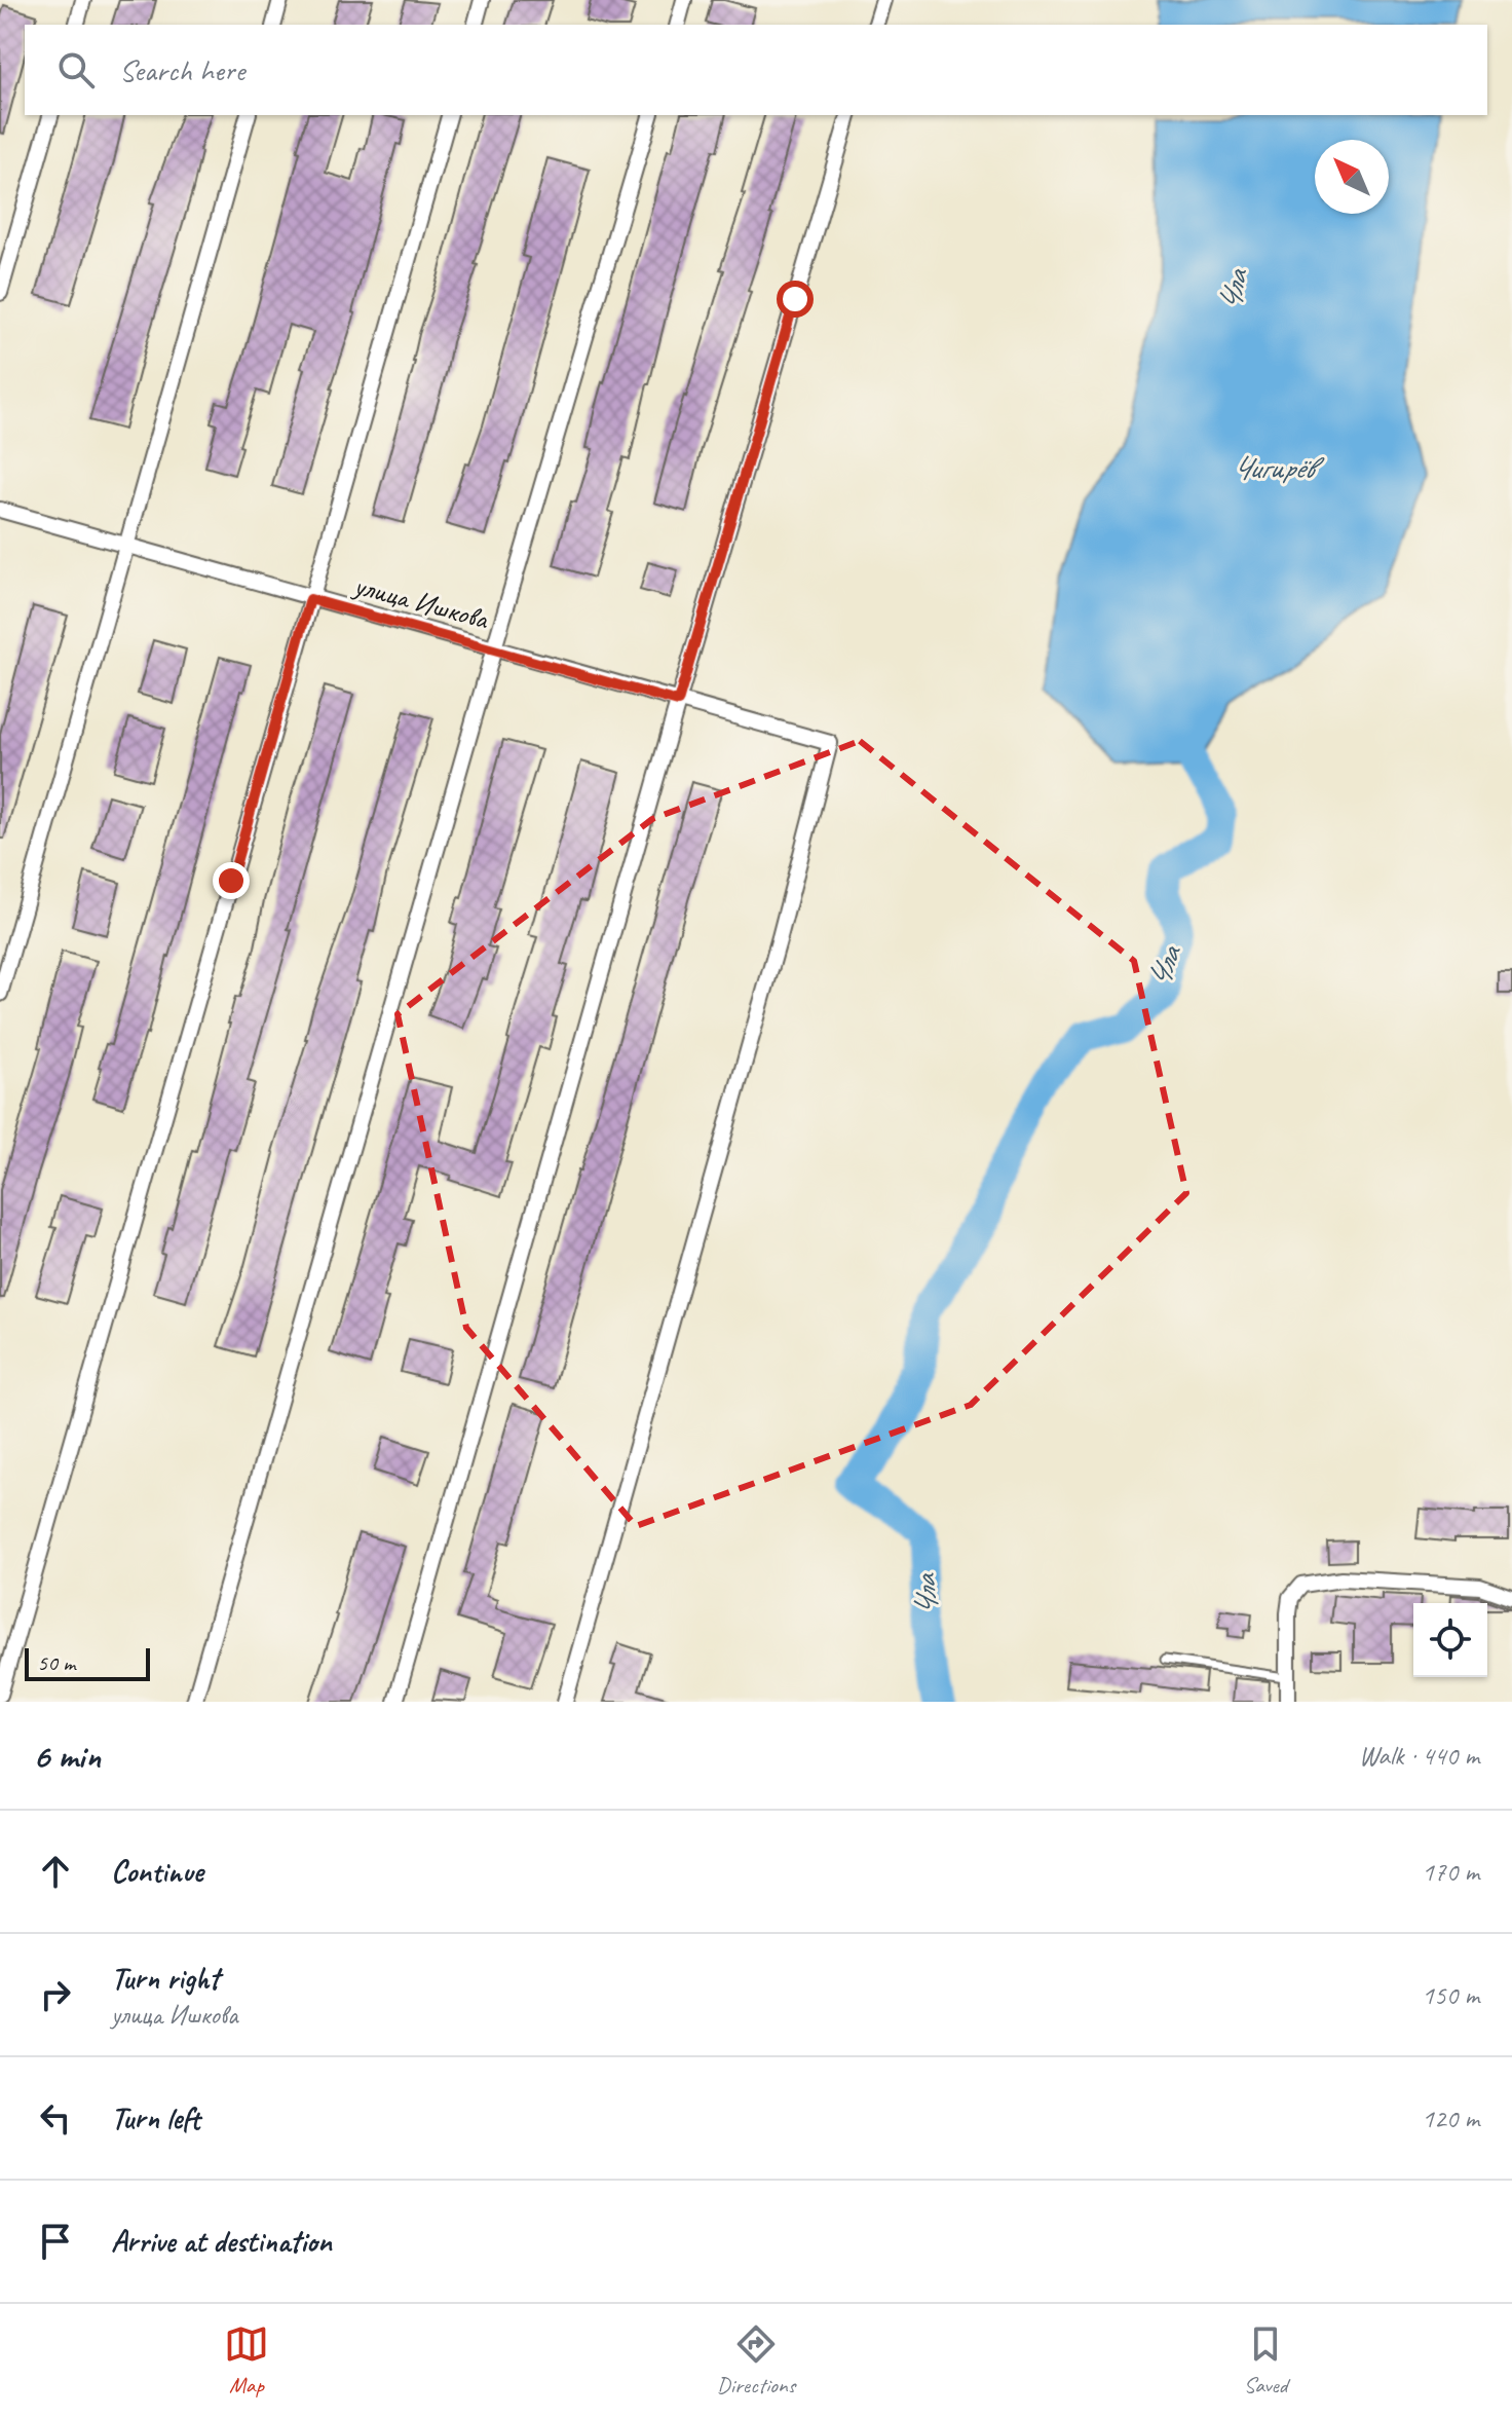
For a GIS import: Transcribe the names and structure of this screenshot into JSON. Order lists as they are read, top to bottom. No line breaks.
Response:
{"streets":{"street":["улица Ишкова"]},"water":["Чла","Чигирёв"],"scale_bar":"50 m","north":"top left","page":{"search":"Search here","scale":"50 m","heading":["6 min","Walk · 440 m"],"list":[["Continue","170 m"],["Turn right","улица Ишкова","150 m"],["Turn left","120 m"],"Arrive at destination"],"nav":["Map","Directions","Saved"]}}
